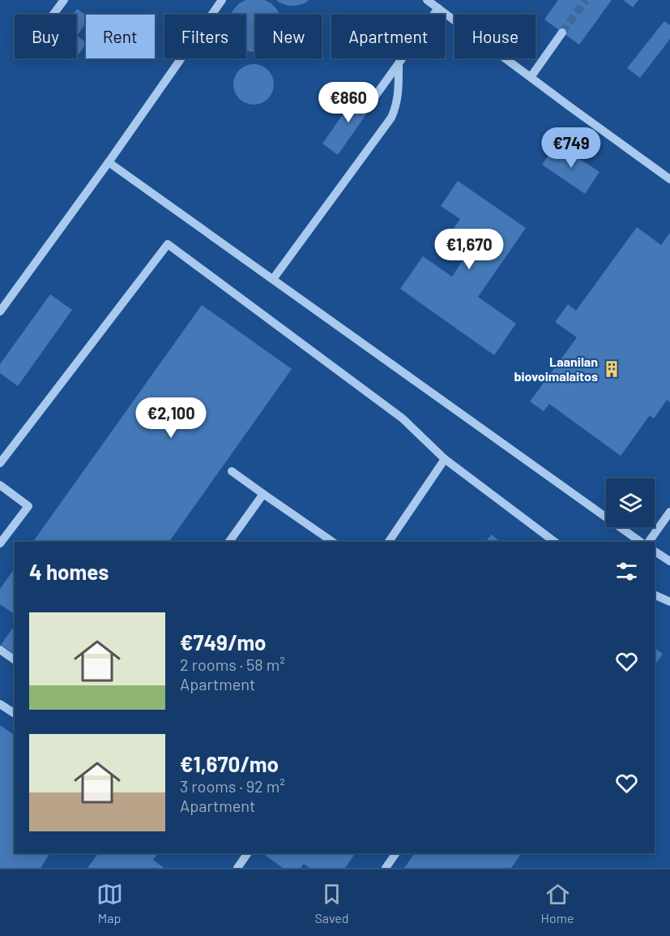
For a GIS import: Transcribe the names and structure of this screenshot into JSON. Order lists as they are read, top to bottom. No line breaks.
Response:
{"places":{"building":["Laanilan biovoimalaitos"]},"page":{"chip":["Buy","Rent","Filters","New","Apartment","House"],"price":["€860","€749","€1,670","€2,100"],"heading":"4 homes","list":[{"name":"€749/mo","note":"2 rooms · 58 m² · Apartment"},{"name":"€1,670/mo","note":"3 rooms · 92 m² · Apartment"}],"tabs":["Map","Saved","Home"]}}
